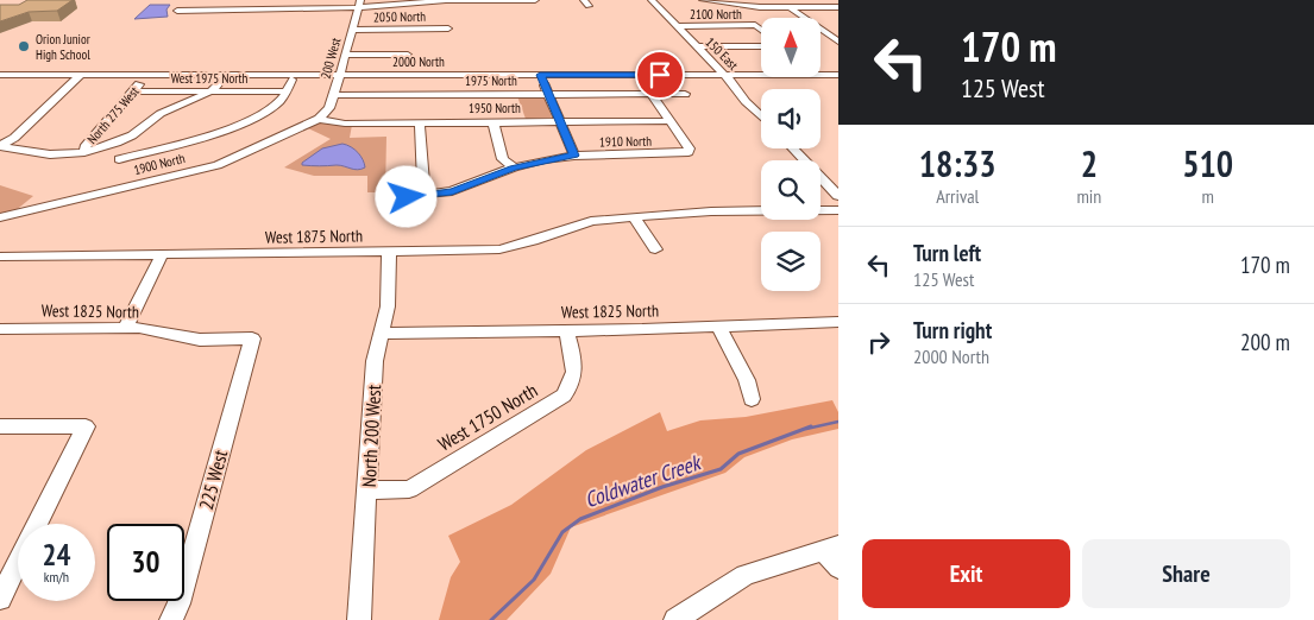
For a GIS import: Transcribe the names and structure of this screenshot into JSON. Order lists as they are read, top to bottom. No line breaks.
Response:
{"streets":{"street":["2100 North","2050 North","150 East","200 West","2000 North","West 1975 North","1975 North","1950 North","North 275 West","1910 North","1900 North","West 1875 North","West 1825 North","West 1750 North","North 200 West","225 West"]},"crossings":[["2100 North","150 East"],["2050 North","200 West"],["150 East","2000 North"],["200 West","2000 North"],["200 West","1975 North"],["200 West","1950 North"],["200 West","1900 North"],["West 1975 North","North 275 West"],["1950 North","1910 North"],["1950 North","1900 North"],["West 1875 North","North 200 West"],["West 1825 North","West 1750 North"],["West 1825 North","North 200 West"],["West 1825 North","225 West"],["West 1750 North","North 200 West"]],"water":["Coldwater Creek"],"places":["Orion Junior High School"],"north":"top","page":{"turn":["170 m","125 West"],"eta":["18:33","Arrival","2","min","510","m"],"list":[{"name":"Turn left","note":"125 West","value":"170 m"},{"name":"Turn right","note":"2000 North","value":"200 m"}],"speed":"24 km/h","limit":"30","buttons":["Exit","Share"]}}
